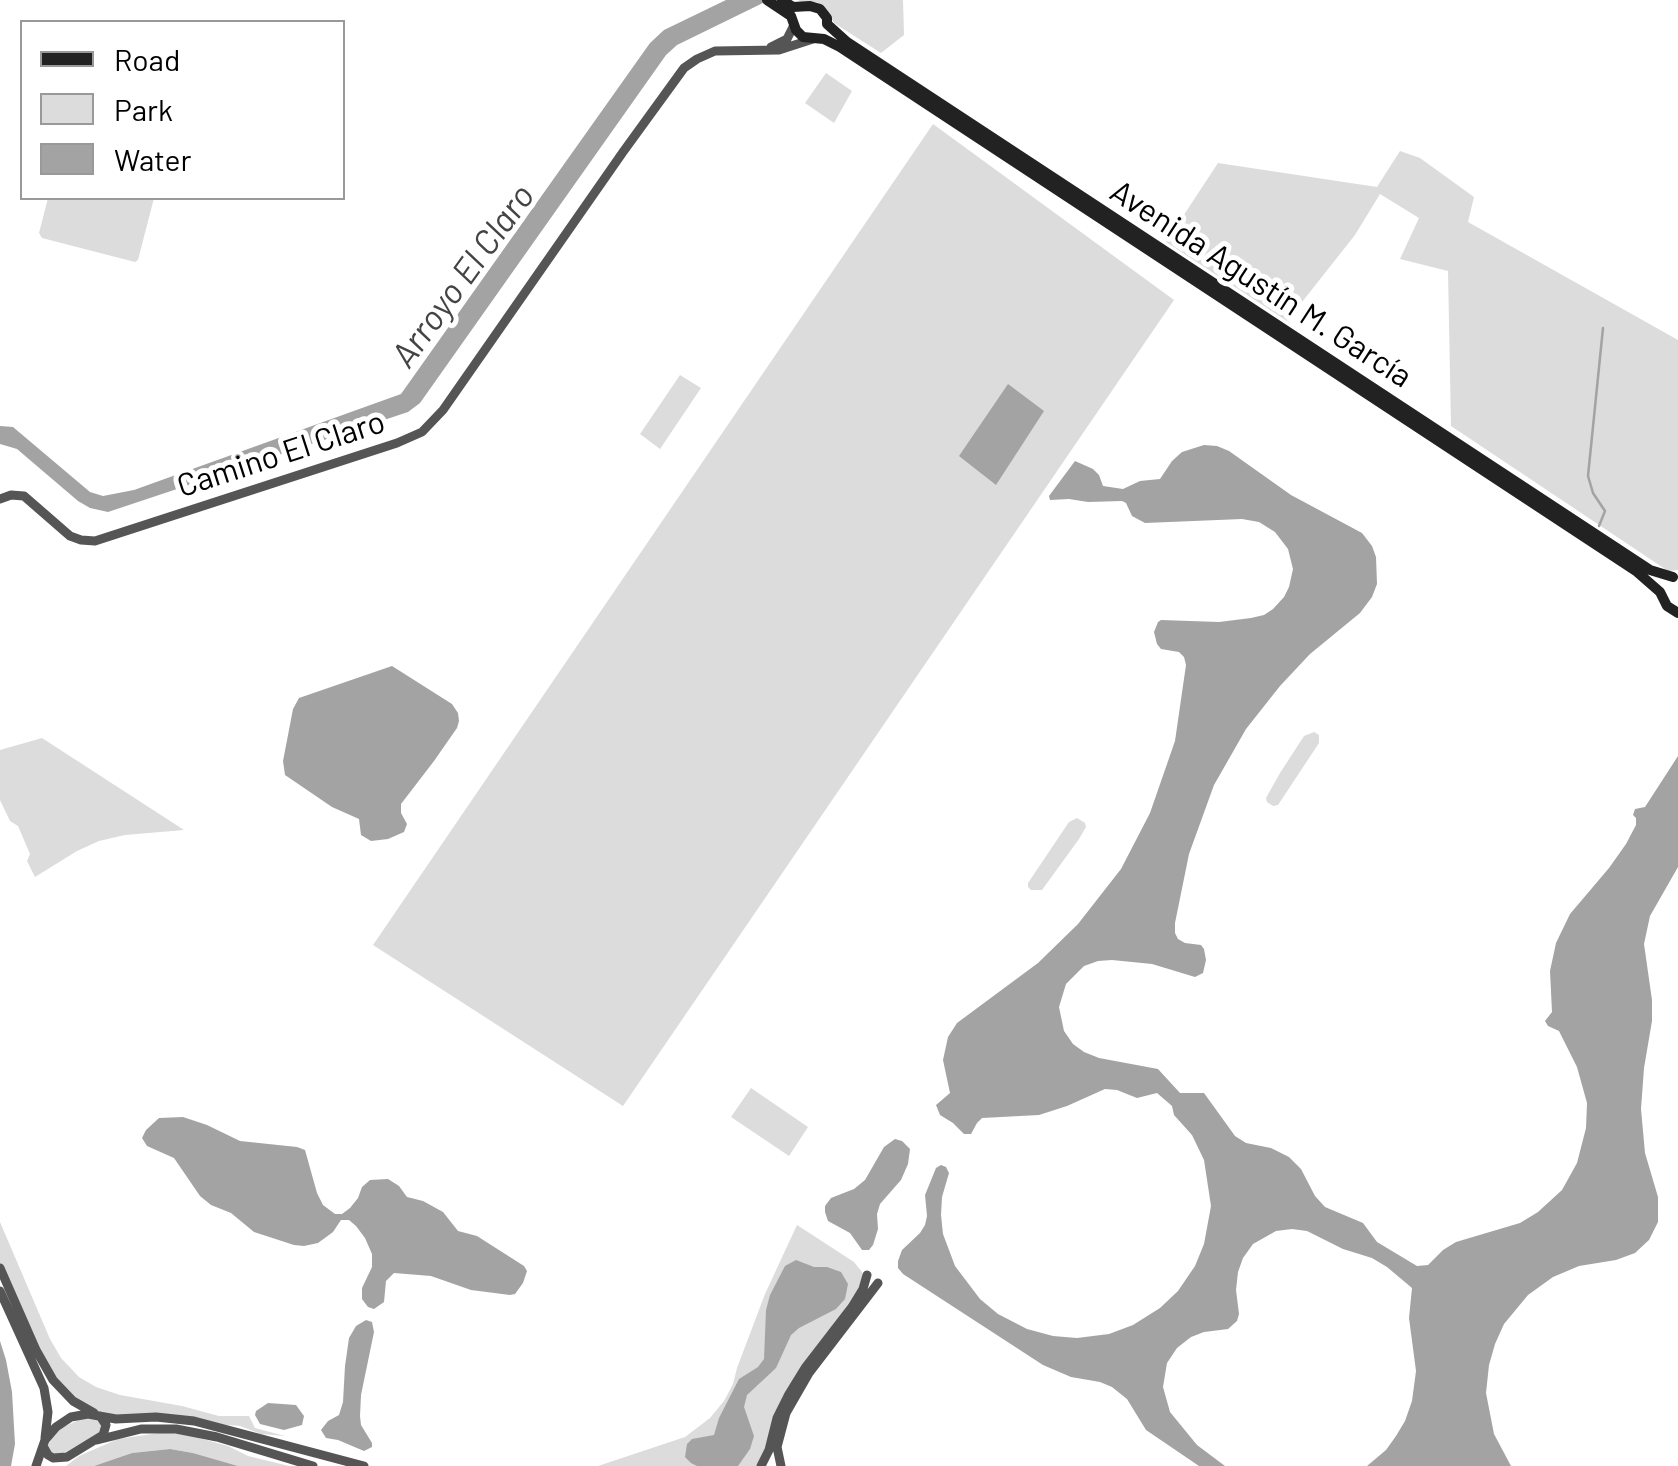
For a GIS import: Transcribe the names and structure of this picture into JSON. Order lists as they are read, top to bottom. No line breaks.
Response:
{"streets":{"main road":["Avenida Agustín M. García"],"street":["Camino El Claro"]},"crossings":[["Avenida Agustín M. García","Camino El Claro"]],"water":["Arroyo El Claro"],"legend":["Road","Park","Water"]}
